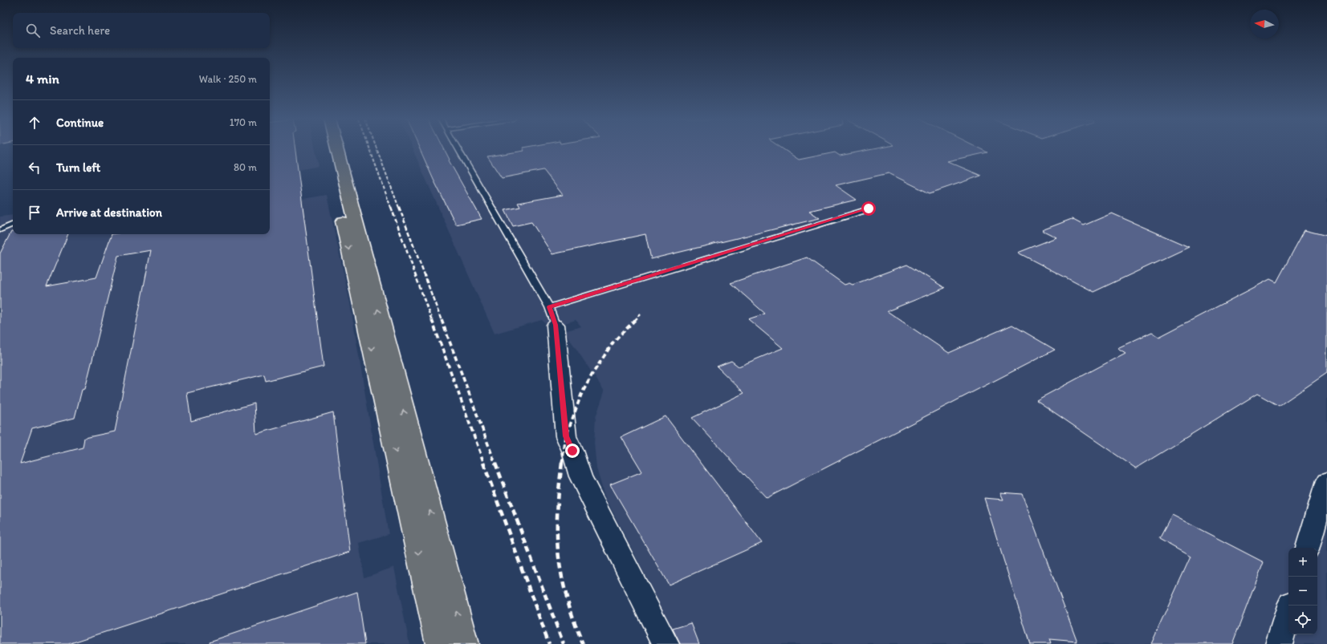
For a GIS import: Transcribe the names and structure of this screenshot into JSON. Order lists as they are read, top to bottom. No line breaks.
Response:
{"north":"left","page":{"search":"Search here","heading":["4 min","Walk · 250 m"],"list":[["Continue","170 m"],["Turn left","80 m"],"Arrive at destination"],"map_buttons":["+","−"]}}
